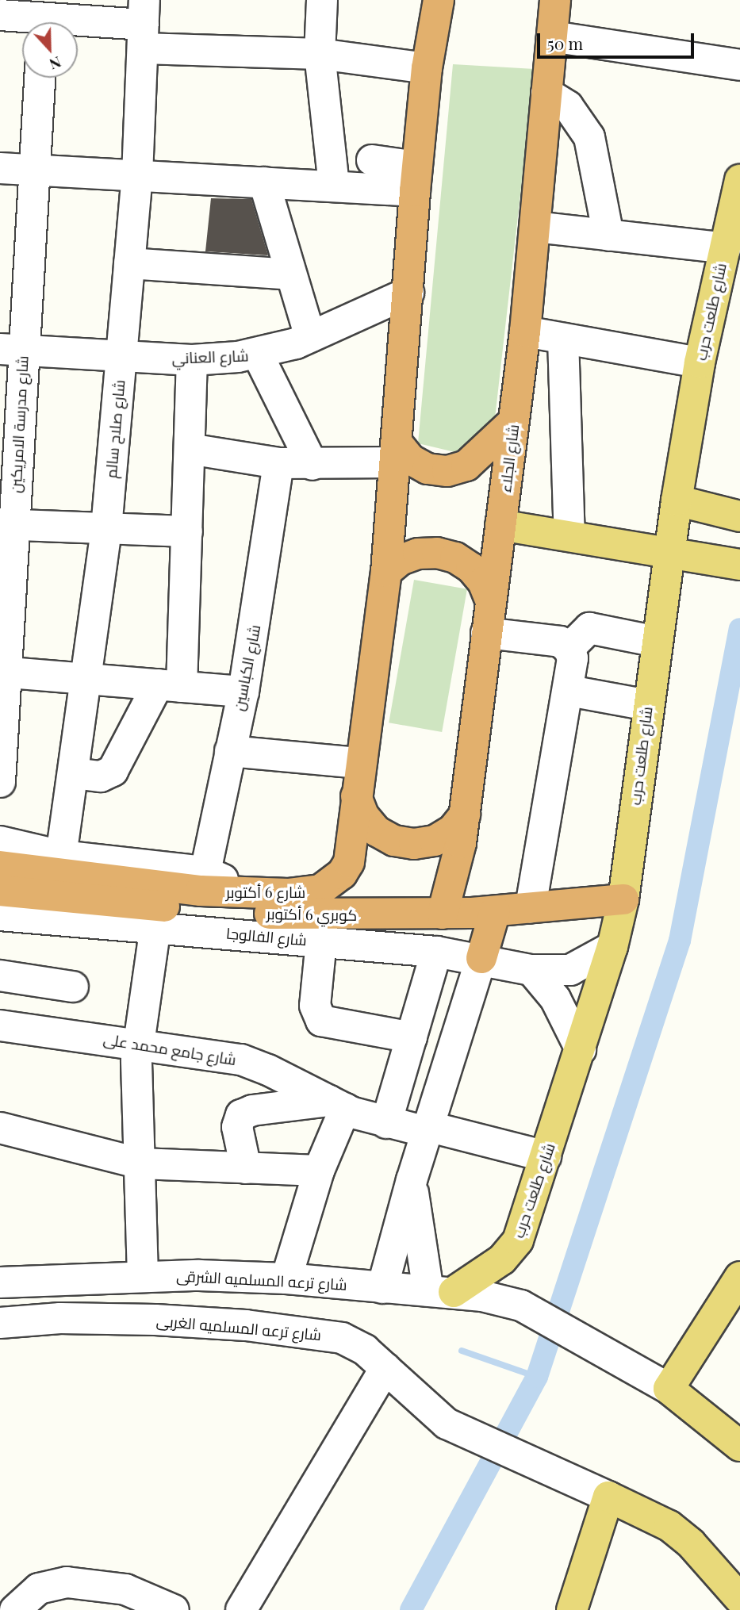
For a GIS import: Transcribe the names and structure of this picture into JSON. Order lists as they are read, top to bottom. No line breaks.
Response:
{"streets":{"highway":["شارع الجلاء","شارع 6 أكتوبر","كوبري 6 أكتوبر"],"main road":["شارع طلعت حرب"],"street":["شارع العناني","شارع مدرسة الامريكين","شارع صلاح سالم","شارع الكباسين","شارع الفالوجا","شارع جامع محمد على","شارع ترعه المسلميه الشرقى","شارع ترعه المسلميه الغربى"]},"crossings":[["شارع طلعت حرب","كوبري 6 أكتوبر"],["شارع طلعت حرب","شارع الفالوجا"],["شارع طلعت حرب","شارع جامع محمد على"],["شارع طلعت حرب","شارع ترعه المسلميه الشرقى"],["شارع العناني","شارع مدرسة الامريكين"],["شارع العناني","شارع صلاح سالم"],["شارع الجلاء","كوبري 6 أكتوبر"],["شارع 6 أكتوبر","كوبري 6 أكتوبر"]],"scale_bar":"50 m","north":"bottom"}
